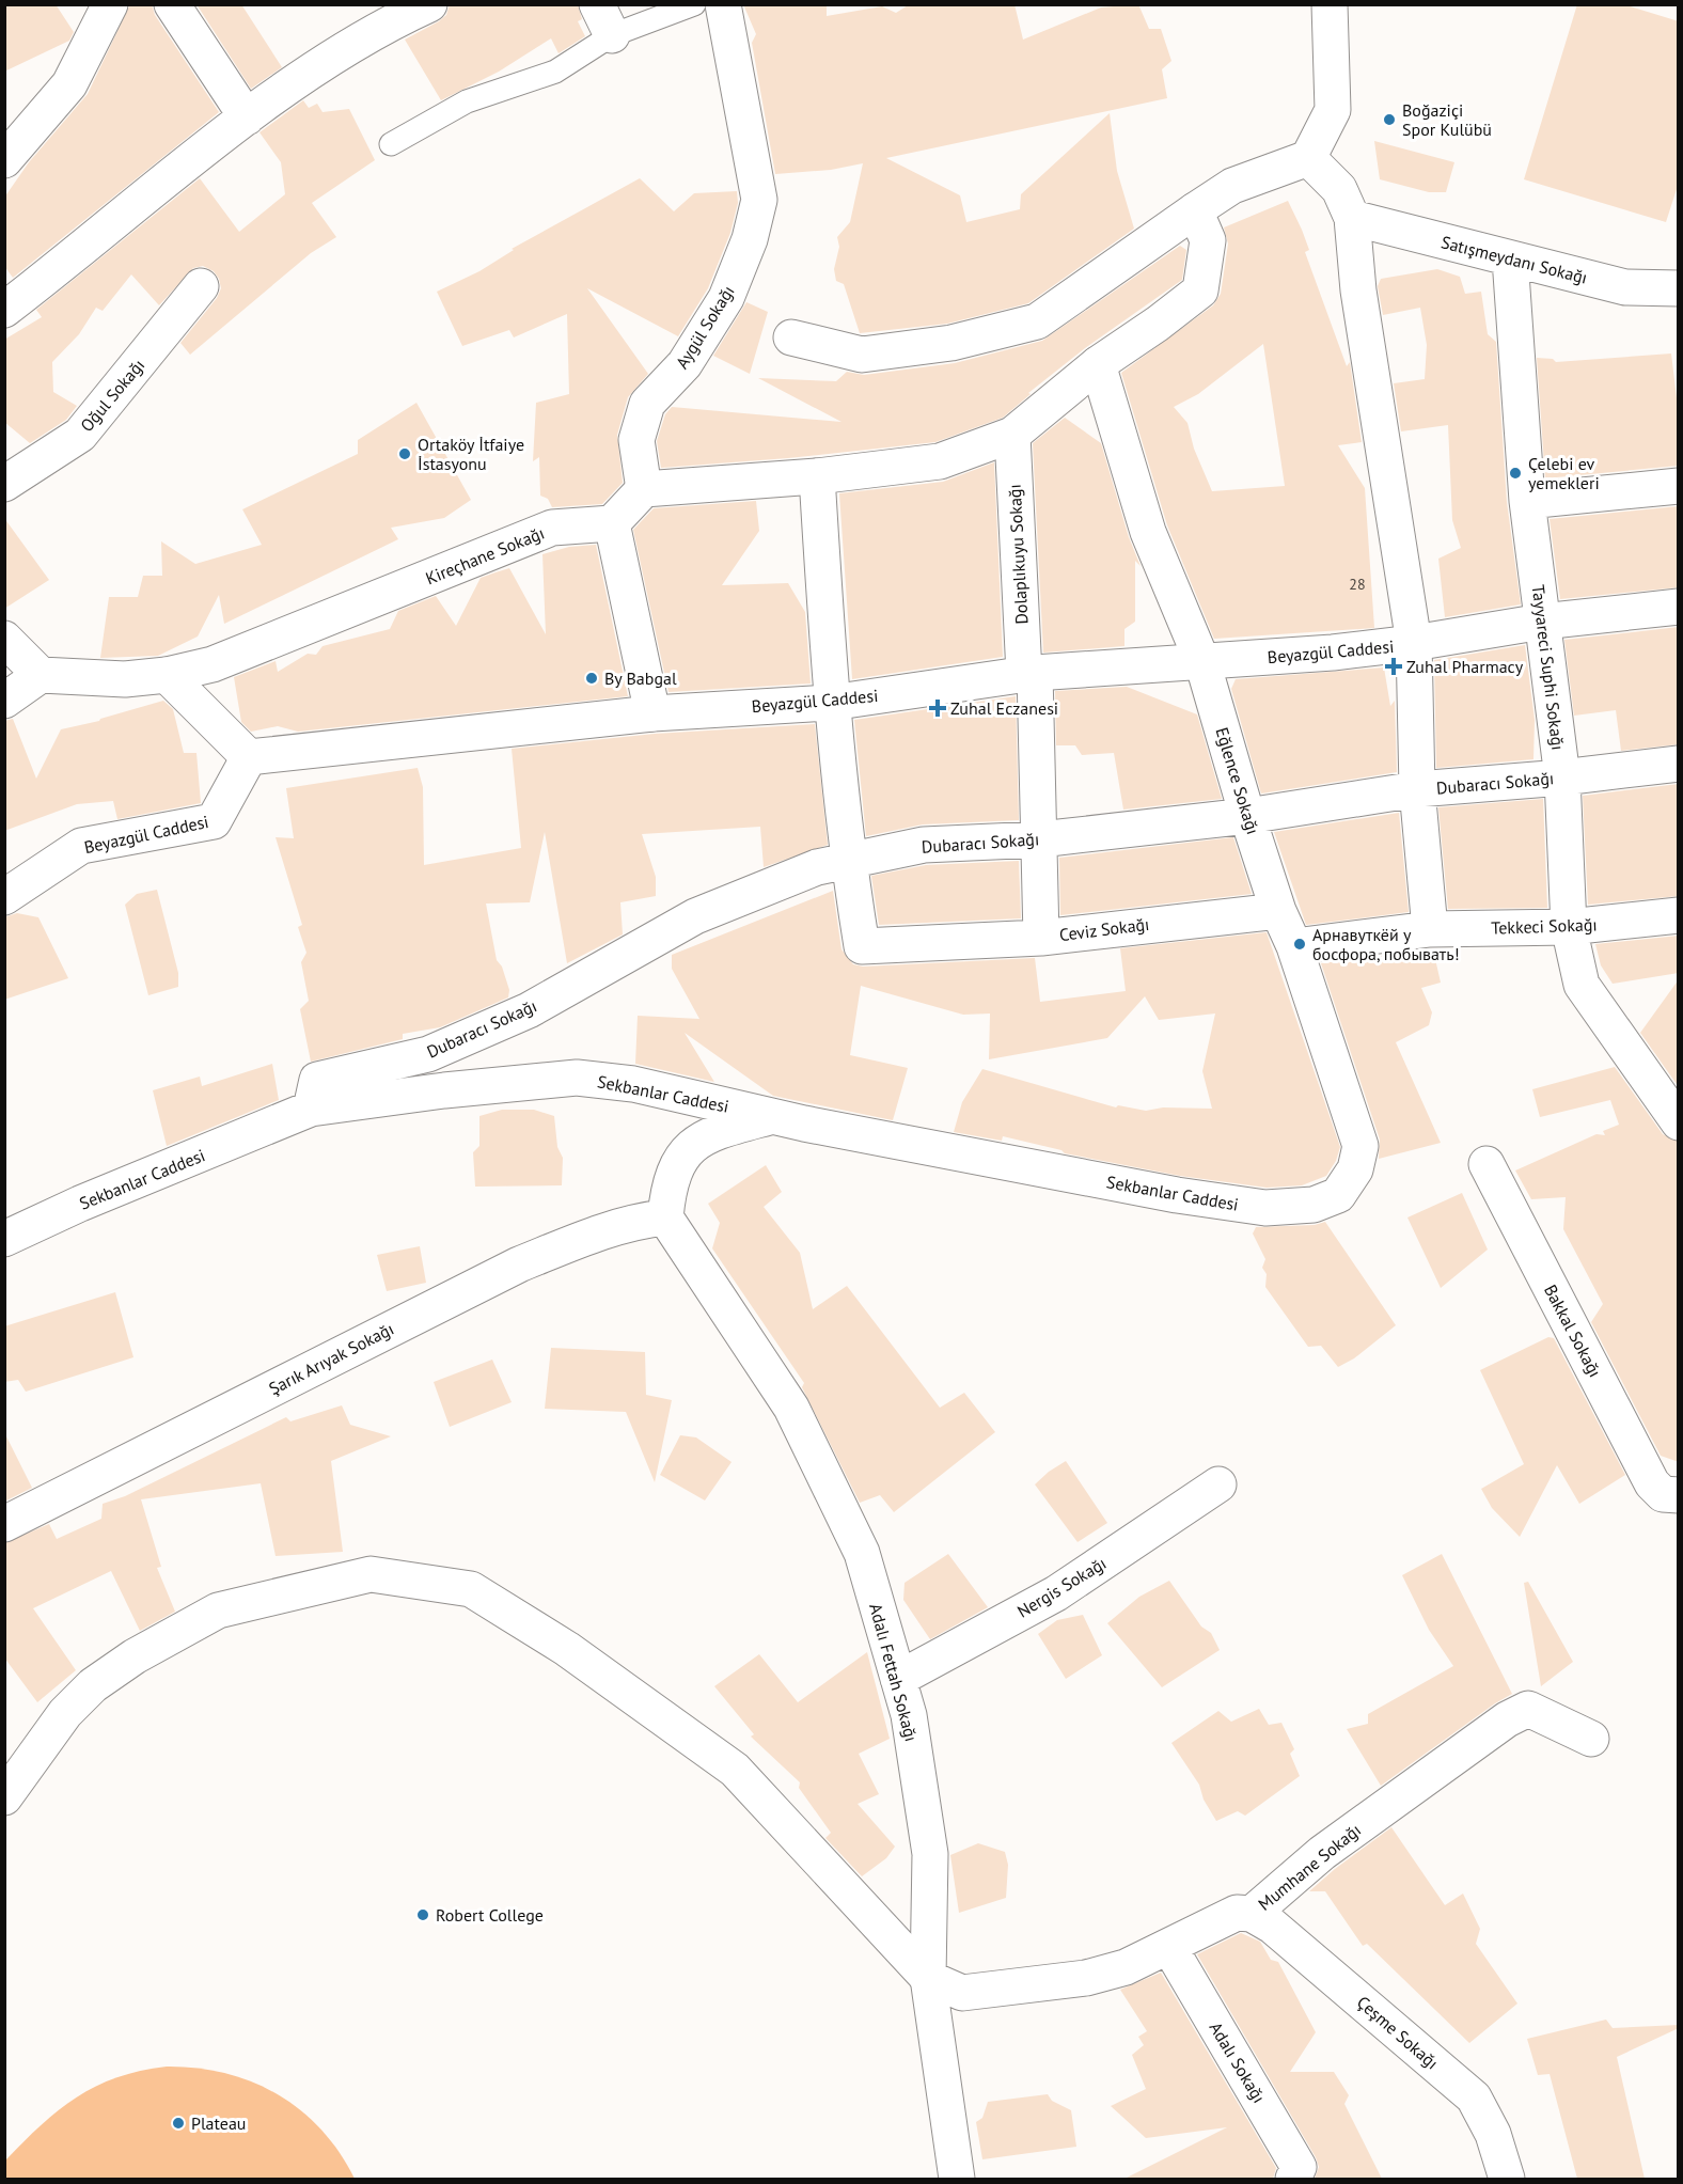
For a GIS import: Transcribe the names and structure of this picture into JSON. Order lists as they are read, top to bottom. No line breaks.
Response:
{"streets":{"street":["Satışmeydanı Sokağı","Aygül Sokağı","Oğul Sokağı","Dolaplıkuyu Sokağı","Kireçhane Sokağı","Beyazgül Caddesi","Tayyareci Suphi Sokağı","Eğlence Sokağı","Dubaracı Sokağı","Tekkeci Sokağı","Ceviz Sokağı","Sekbanlar Caddesi","Bakkal Sokağı","Şarık Arıyak Sokağı","Nergis Sokağı","Adalı Fettah Sokağı","Mumhane Sokağı","Çeşme Sokağı","Adalı Sokağı"]},"crossings":[["Satışmeydanı Sokağı","Tayyareci Suphi Sokağı"],["Dolaplıkuyu Sokağı","Beyazgül Caddesi"],["Dolaplıkuyu Sokağı","Ceviz Sokağı"],["Beyazgül Caddesi","Tayyareci Suphi Sokağı"],["Beyazgül Caddesi","Eğlence Sokağı"],["Beyazgül Caddesi","Ceviz Sokağı"],["Tayyareci Suphi Sokağı","Dubaracı Sokağı"],["Tayyareci Suphi Sokağı","Tekkeci Sokağı"],["Eğlence Sokağı","Dubaracı Sokağı"],["Eğlence Sokağı","Tekkeci Sokağı"],["Eğlence Sokağı","Ceviz Sokağı"],["Eğlence Sokağı","Sekbanlar Caddesi"],["Dubaracı Sokağı","Ceviz Sokağı"],["Dubaracı Sokağı","Sekbanlar Caddesi"],["Şarık Arıyak Sokağı","Adalı Fettah Sokağı"],["Nergis Sokağı","Adalı Fettah Sokağı"],["Adalı Fettah Sokağı","Mumhane Sokağı"],["Mumhane Sokağı","Çeşme Sokağı"],["Mumhane Sokağı","Adalı Sokağı"]],"places":{"other":["Boğaziçi Spor Kulübü","Ortaköy İtfaiye İstasyonu","Çelebi ev yemekleri","By Babgal","Арнавуткёй у босфора, побывать!","Robert College","Plateau"],"health":["Zuhal Pharmacy","Zuhal Eczanesi"]},"house_numbers":["28"]}
